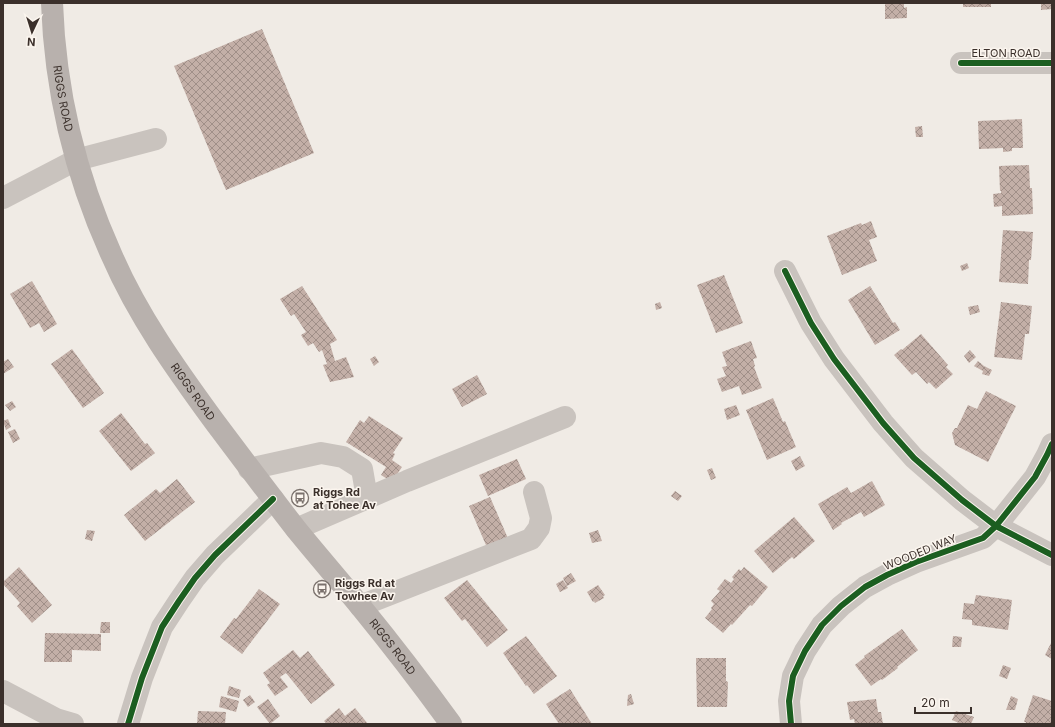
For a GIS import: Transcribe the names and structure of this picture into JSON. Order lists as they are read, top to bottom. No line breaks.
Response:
{"streets":{"main road":["RIGGS ROAD"],"street":["ELTON ROAD","WOODED WAY"]},"places":{"bus stop":["Riggs Rd at Tohee Av","Riggs Rd at Towhee Av"]},"scale_bar":"20 m","north":"bottom"}
